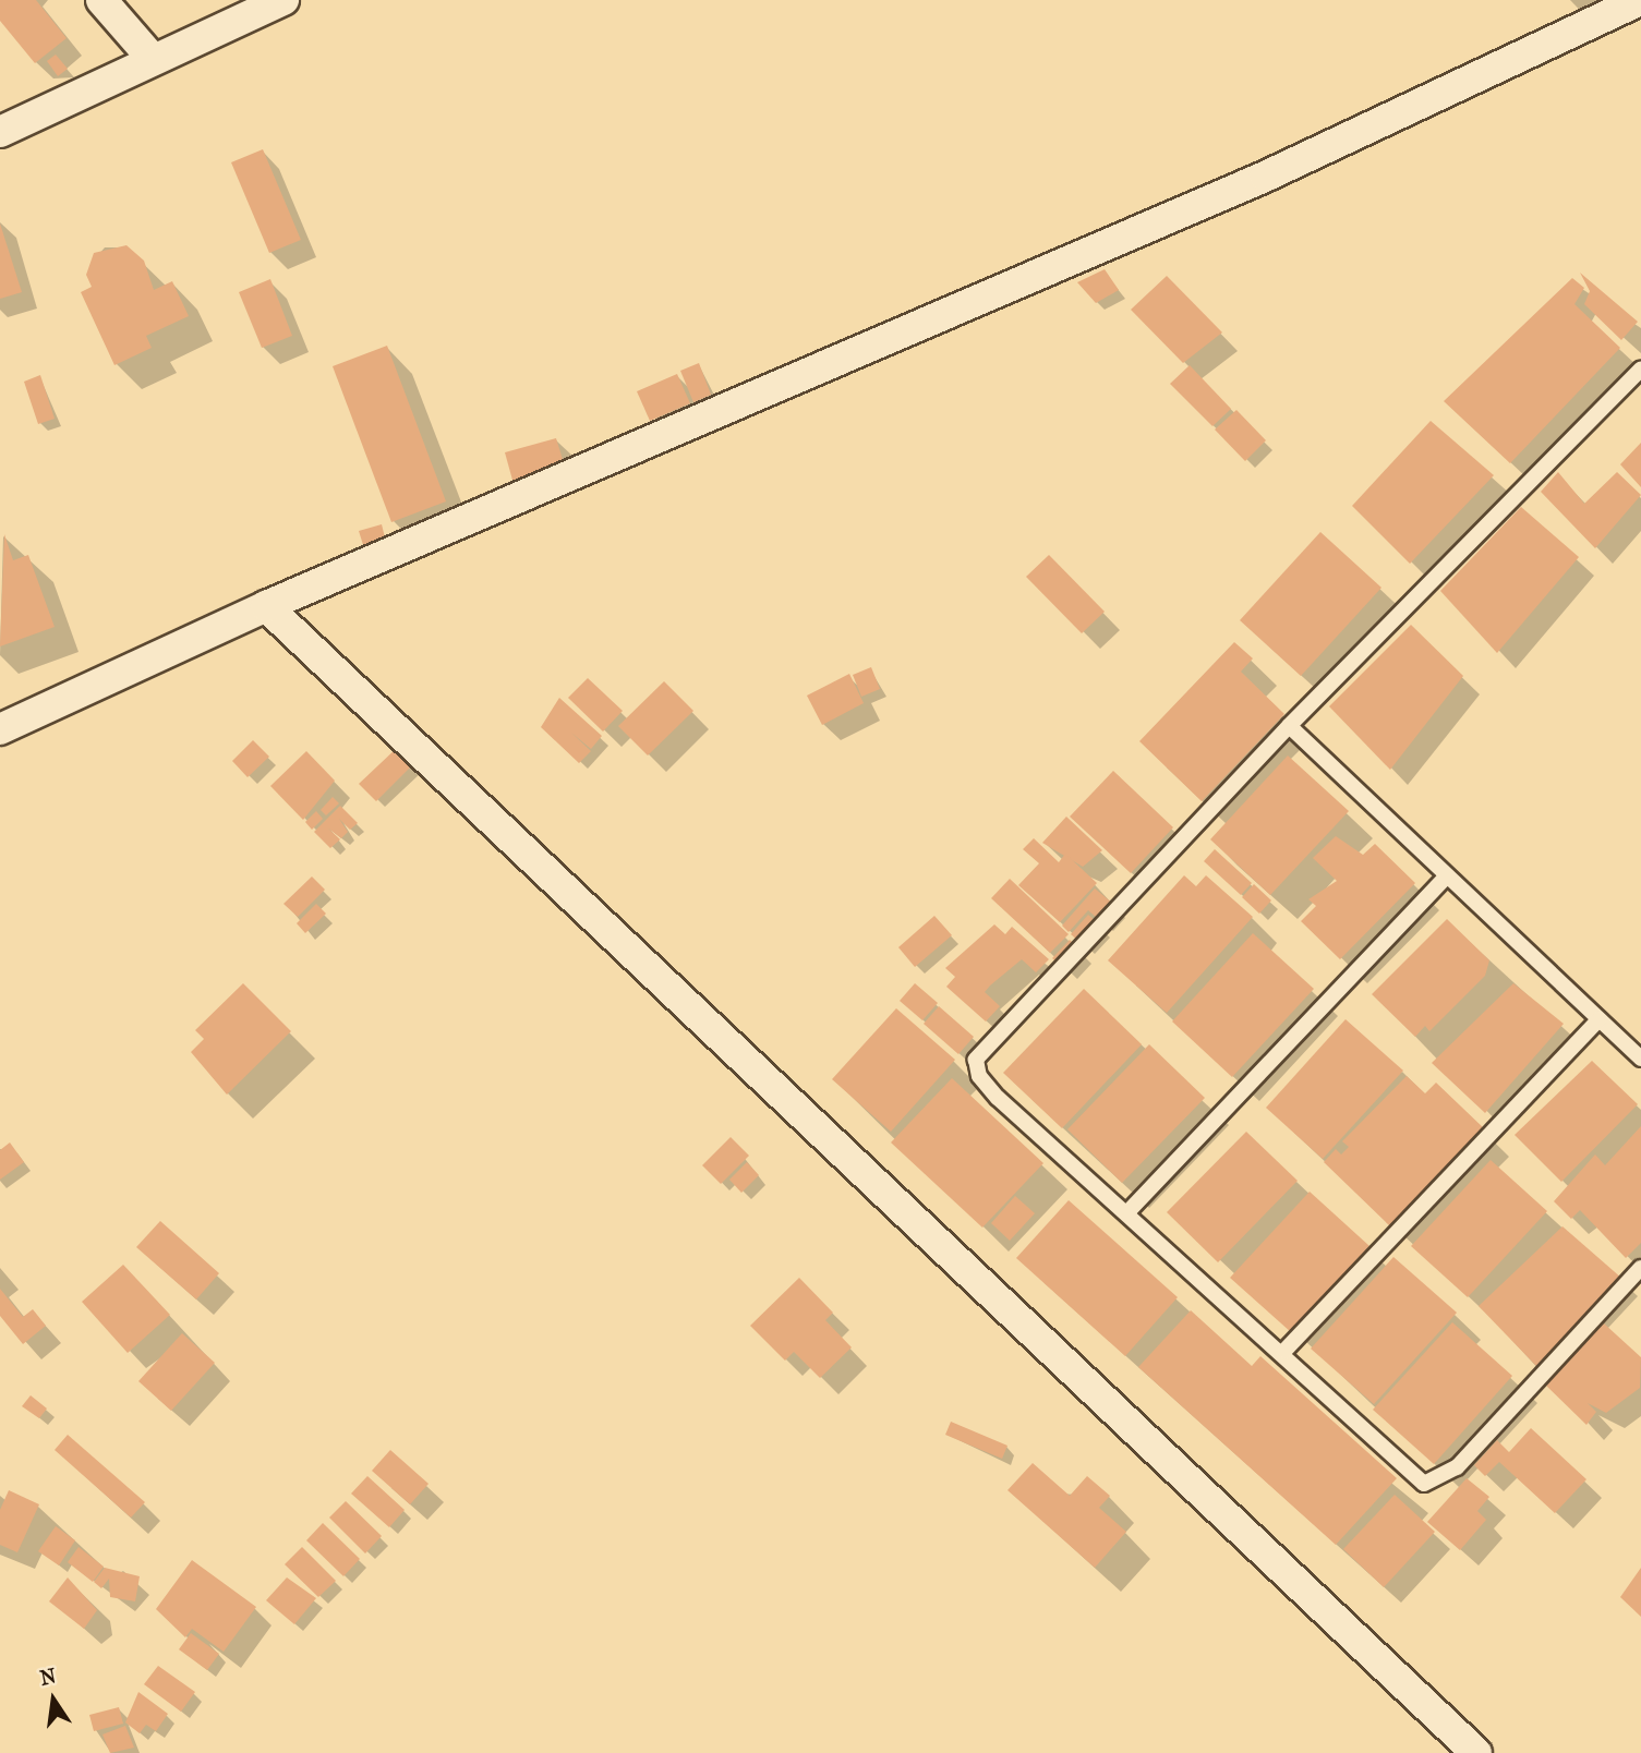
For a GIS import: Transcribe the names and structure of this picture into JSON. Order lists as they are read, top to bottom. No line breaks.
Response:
{"north":"top"}
